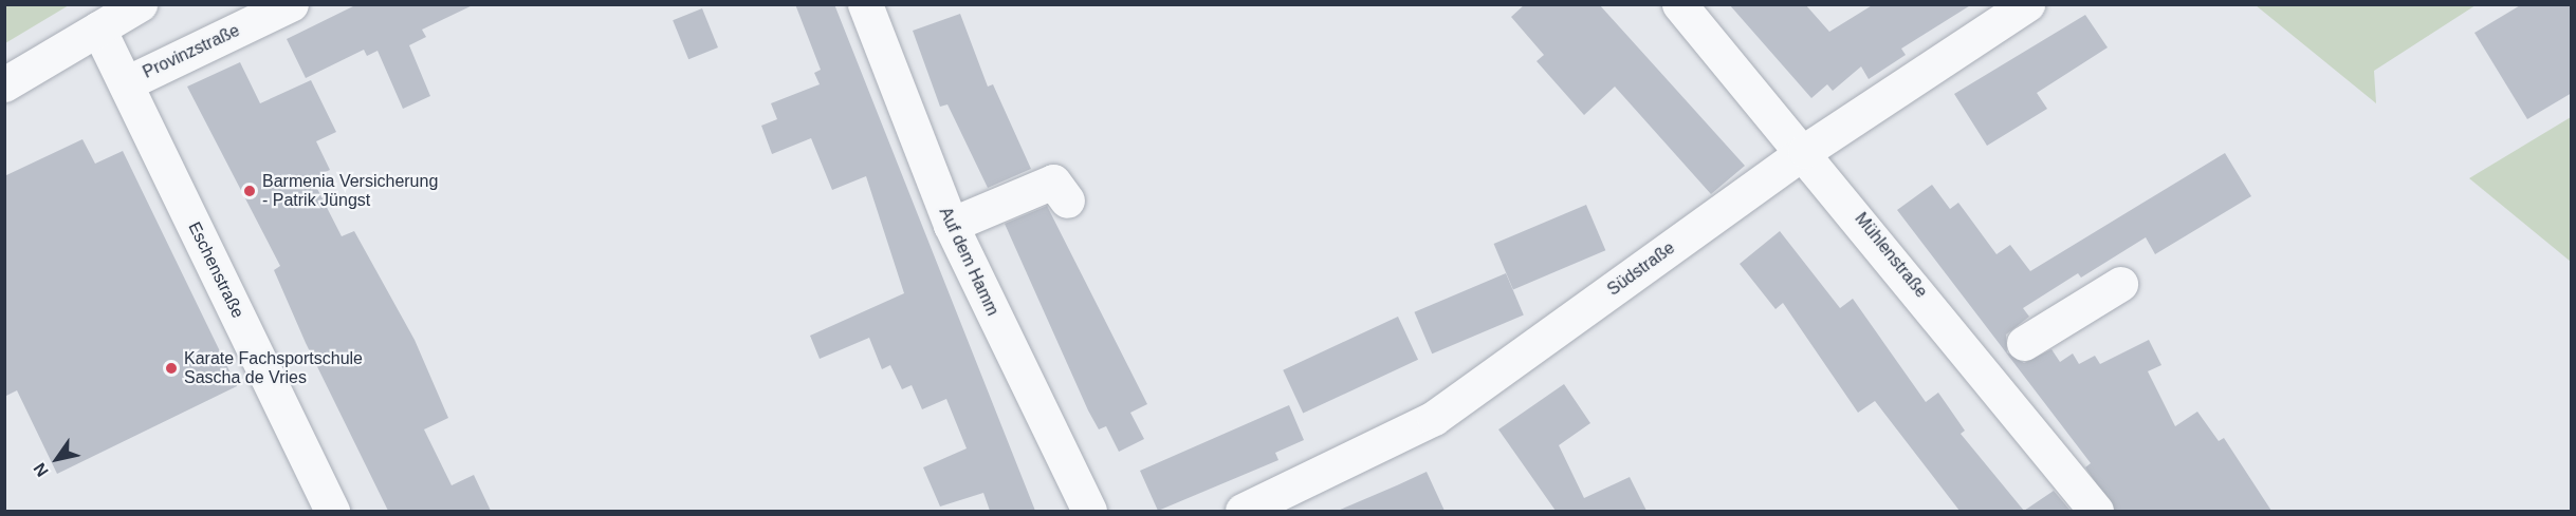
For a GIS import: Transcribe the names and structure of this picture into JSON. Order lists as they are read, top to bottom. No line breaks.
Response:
{"streets":{"street":["Provinzstraße","Mühlenstraße","Auf dem Hamm","Südstraße","Eschenstraße"]},"crossings":[["Provinzstraße","Eschenstraße"],["Mühlenstraße","Südstraße"]],"places":["Barmenia Versicherung - Patrik Jüngst","Karate Fachsportschule Sascha de Vries"],"north":"bottom left"}
